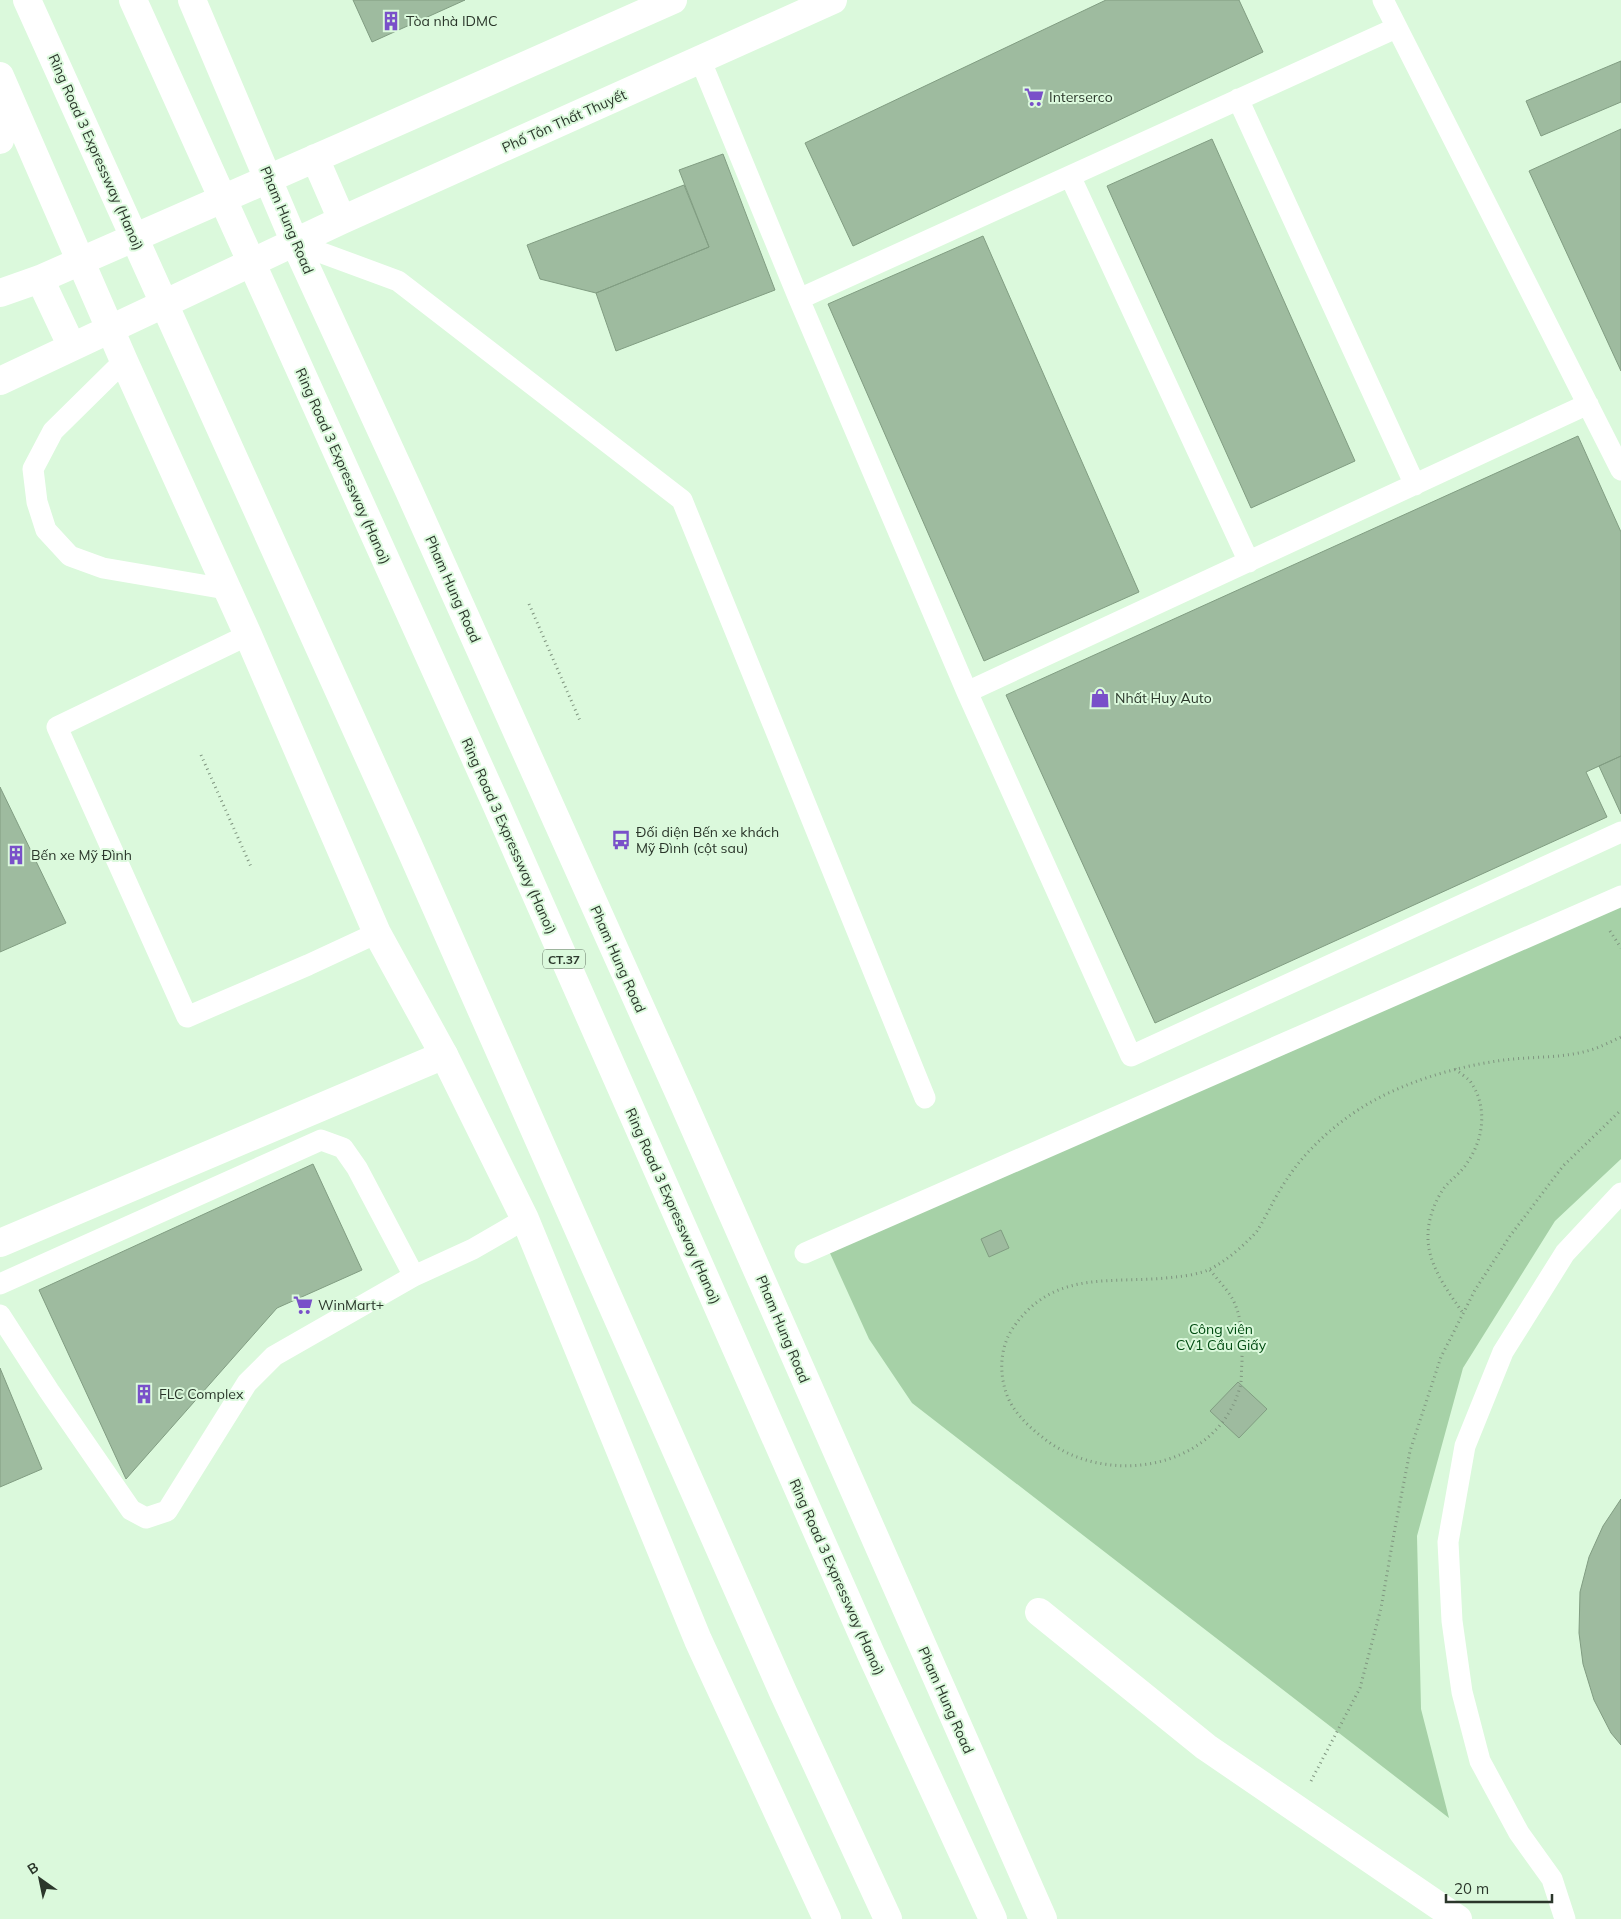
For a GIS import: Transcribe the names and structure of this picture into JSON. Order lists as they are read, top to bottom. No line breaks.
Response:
{"streets":{"main road":["Phố Tôn Thất Thuyết","Ring Road 3 Expressway (Hanoi)","Pham Hung Road","CT.37"]},"crossings":[["Phố Tôn Thất Thuyết","Pham Hung Road"]],"parks":["Công viên CV1 Cầu Giấy"],"places":{"building":["Tòa nhà IDMC","Bến xe Mỹ Đình","FLC Complex"],"supermarket":["Interserco","WinMart+"],"shop":["Nhất Huy Auto"],"bus stop":["Đối diện Bến xe khách Mỹ Đình (cột sau)"]},"scale_bar":"20 m","north":"top left"}
